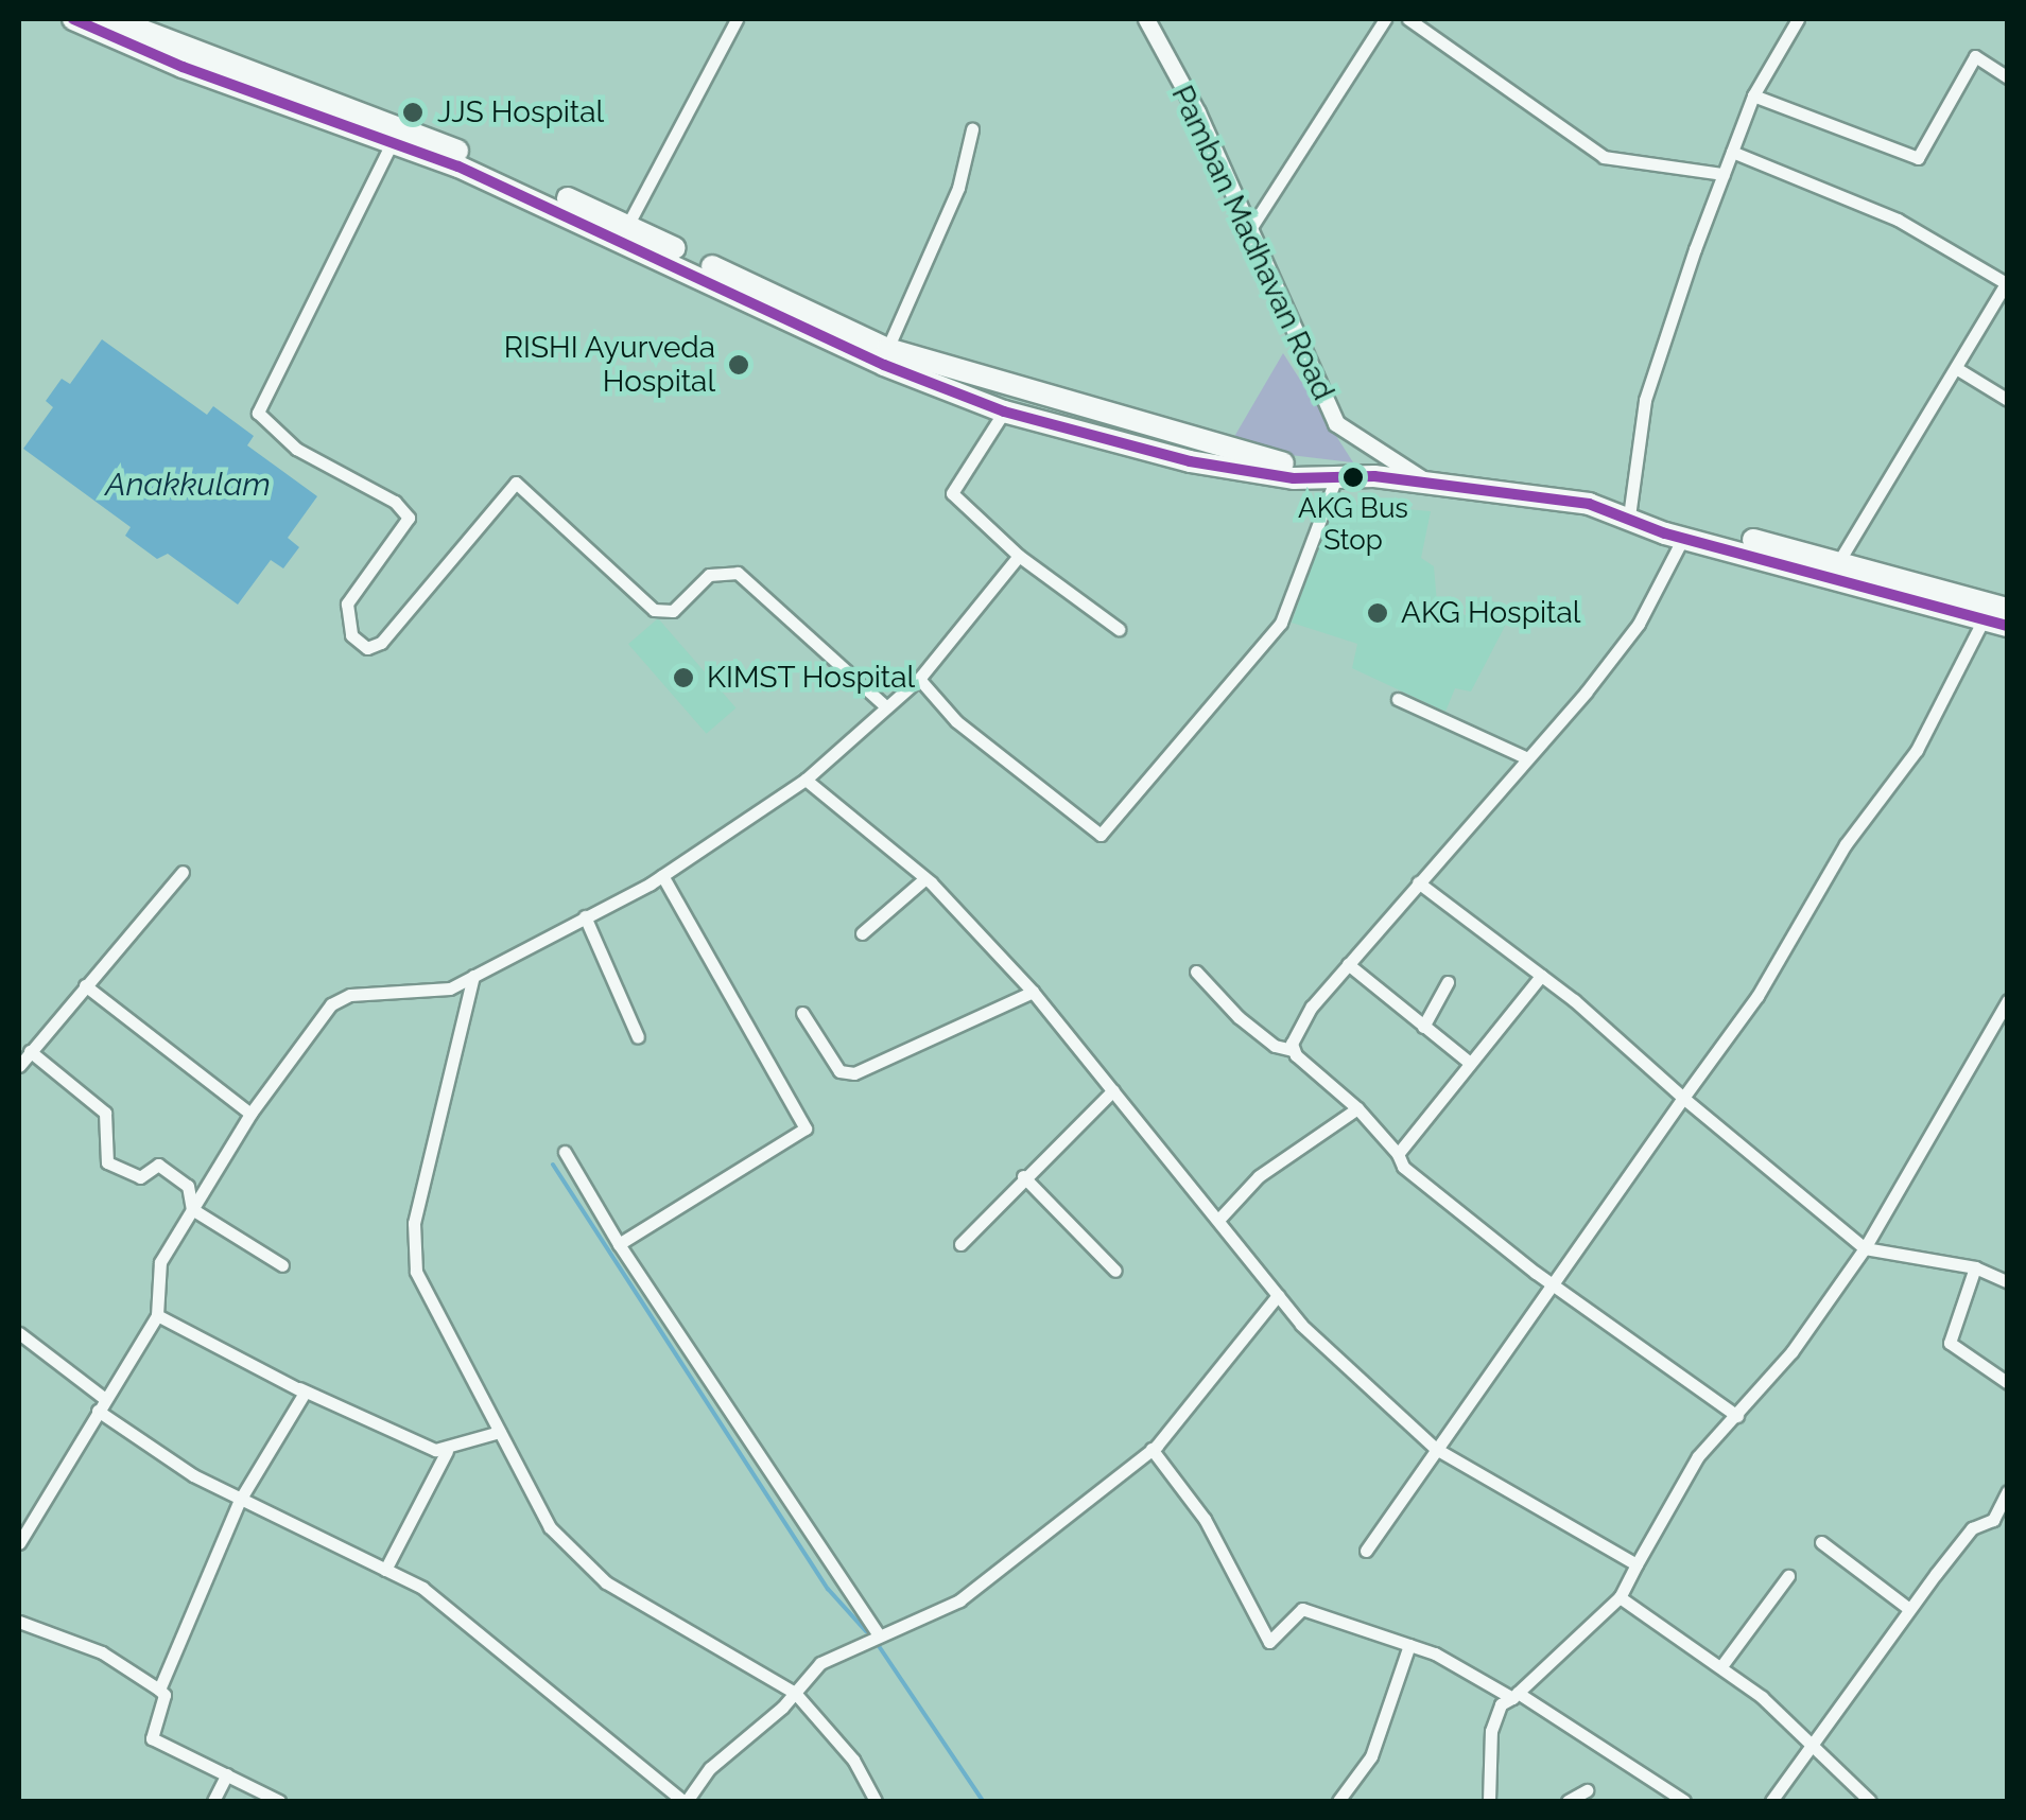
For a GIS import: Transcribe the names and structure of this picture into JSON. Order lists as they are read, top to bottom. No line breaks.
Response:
{"streets":{"main road":["Pamban Madhavan Road"]},"water":["Anakkulam"],"places":["JJS Hospital","RISHI Ayurveda Hospital","AKG Bus Stop","AKG Hospital","KIMST Hospital"]}
